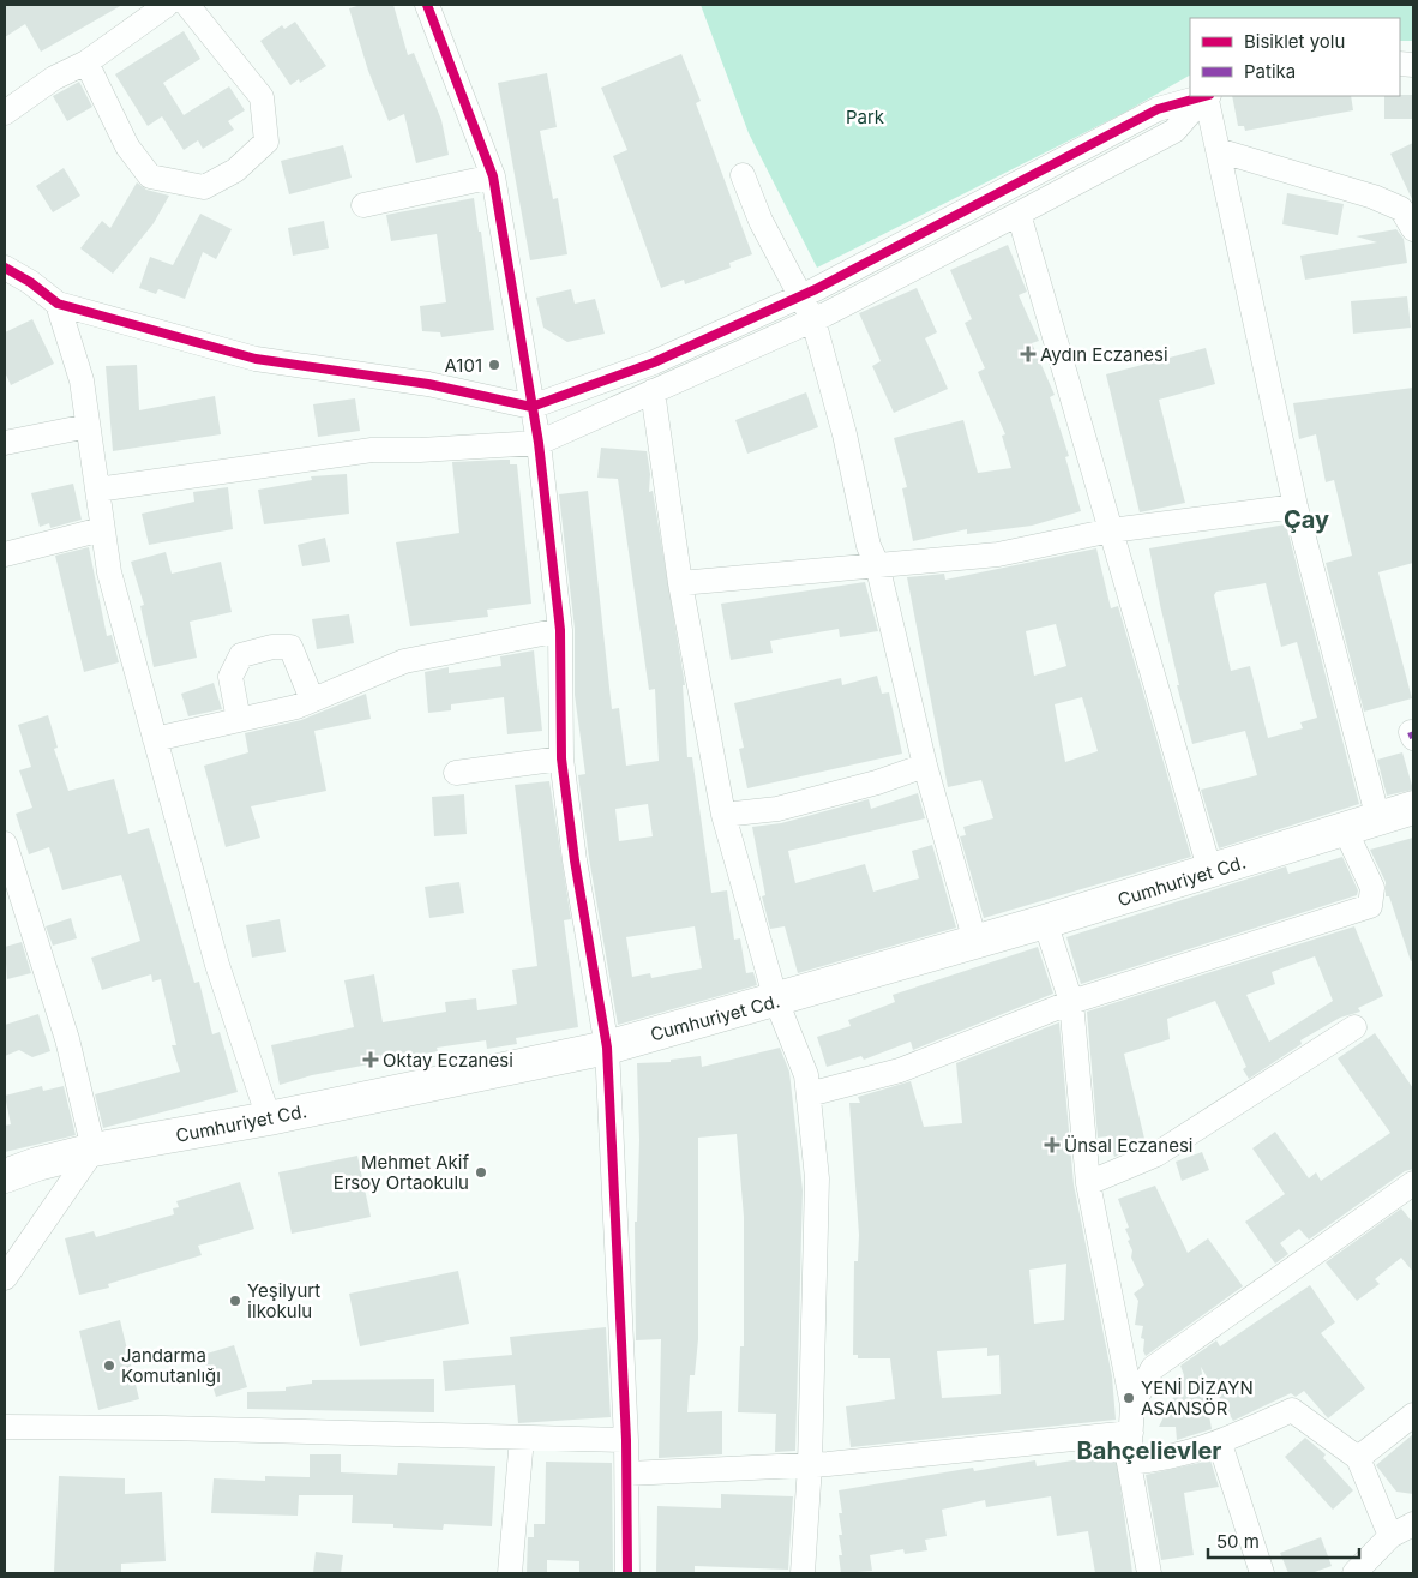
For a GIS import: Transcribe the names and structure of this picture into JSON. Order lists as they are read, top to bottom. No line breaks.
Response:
{"streets":{"main road":["Cumhuriyet Cd."]},"districts":["Çay","Bahçelievler"],"parks":["Park"],"places":{"health":["Aydın Eczanesi","Oktay Eczanesi","Ünsal Eczanesi"],"other":["A101","Mehmet Akif Ersoy Ortaokulu","Yeşilyurt İlkokulu","Jandarma Komutanlığı","YENİ DİZAYN ASANSÖR"]},"legend":["Bisiklet yolu","Patika"],"scale_bar":"50 m"}
